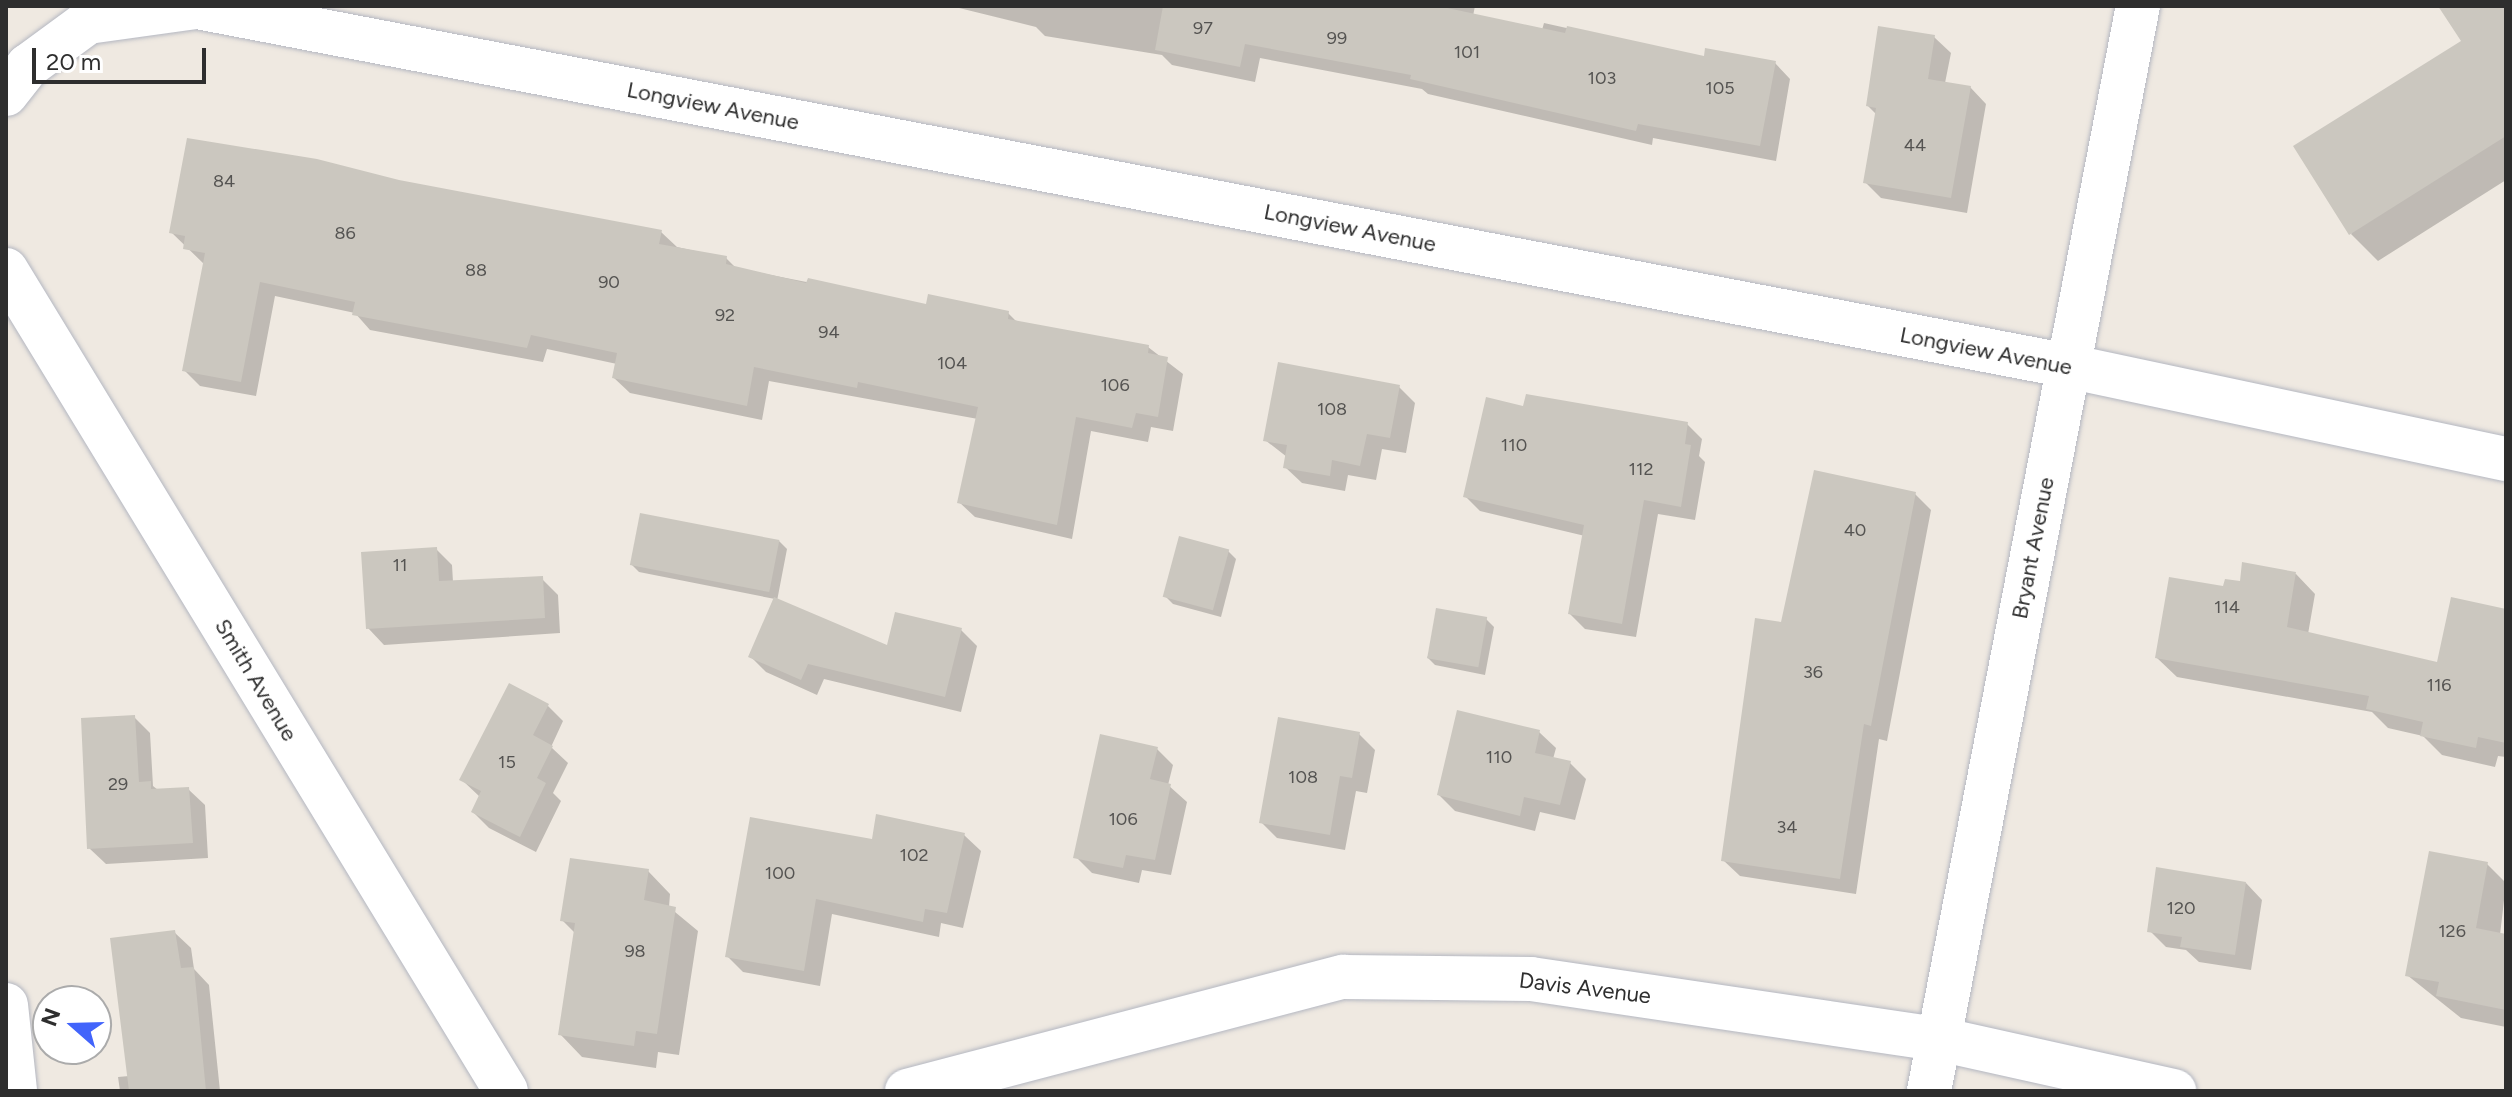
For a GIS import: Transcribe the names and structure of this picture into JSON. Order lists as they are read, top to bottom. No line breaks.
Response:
{"streets":{"street":["Longview Avenue","Bryant Avenue","Smith Avenue","Davis Avenue"]},"crossings":[["Longview Avenue","Bryant Avenue"],["Bryant Avenue","Davis Avenue"]],"house_numbers":["97","99","101","103","105","44","84","86","88","90","92","94","104","106","108","110","112","40","11","114","36","116","110","15","108","29","106","34","102","100","120","126","98"],"scale_bar":"20 m","north":"left"}
